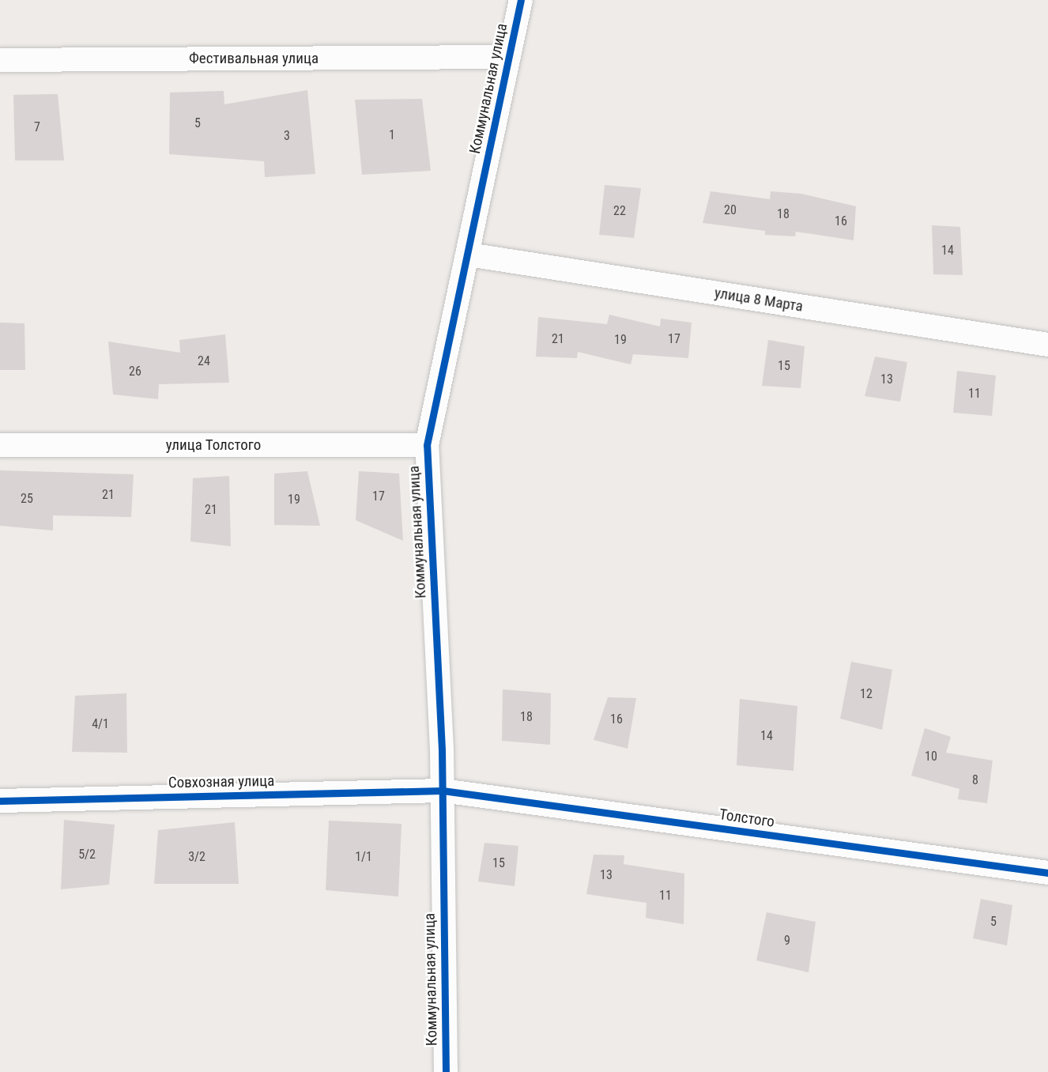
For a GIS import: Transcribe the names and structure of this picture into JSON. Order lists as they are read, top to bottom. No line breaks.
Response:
{"streets":{"street":["Фестивальная улица","Коммунальная улица","улица 8 Марта","улица Толстого","Совхозная улица","Толстого"]},"crossings":[["Фестивальная улица","Коммунальная улица"],["Коммунальная улица","улица 8 Марта"],["Коммунальная улица","улица Толстого"],["Коммунальная улица","Совхозная улица"],["Коммунальная улица","Толстого"],["Совхозная улица","Толстого"]],"house_numbers":["5","7","1","3","20","22","18","16","14","21","17","19","24","15","26","13","11","21","17","25","19","21","12","18","16","4/1","14","10","8","5/2","3/2","1/1","15","13","11","5","9"]}
